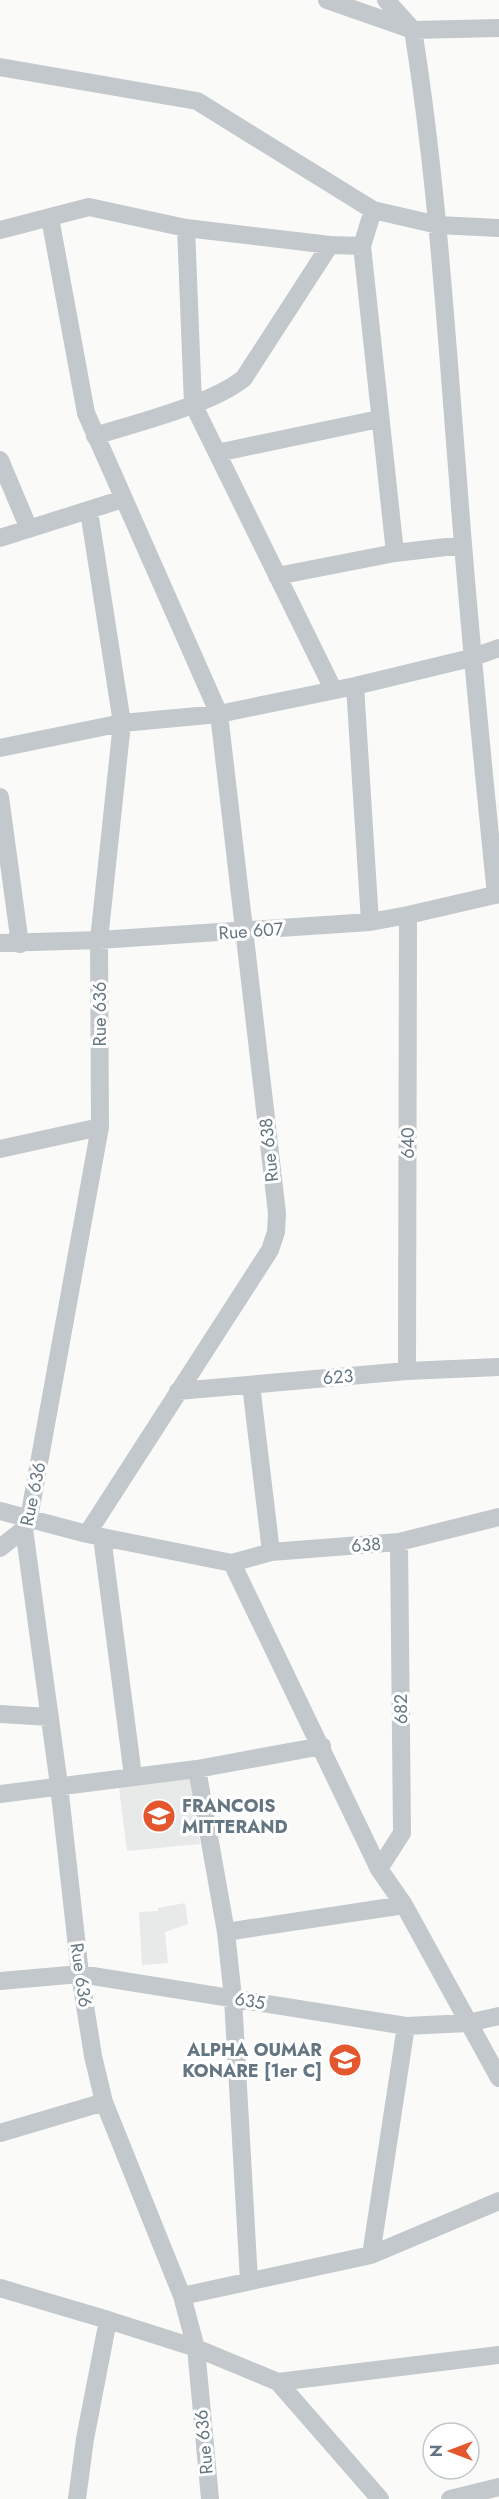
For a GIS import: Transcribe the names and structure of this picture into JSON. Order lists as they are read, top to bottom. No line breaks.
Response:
{"streets":{"street":["Rue 607","Rue 636","640","Rue 638","623","638","682","635"]},"crossings":[["Rue 607","Rue 636"],["Rue 607","640"],["Rue 607","Rue 638"],["Rue 636","635"],["640","623"],["Rue 638","623"],["638","682"]],"places":{"school or university":["FRANCOIS MITTERAND","ALPHA OUMAR KONARE [1er C]"]},"north":"left"}
